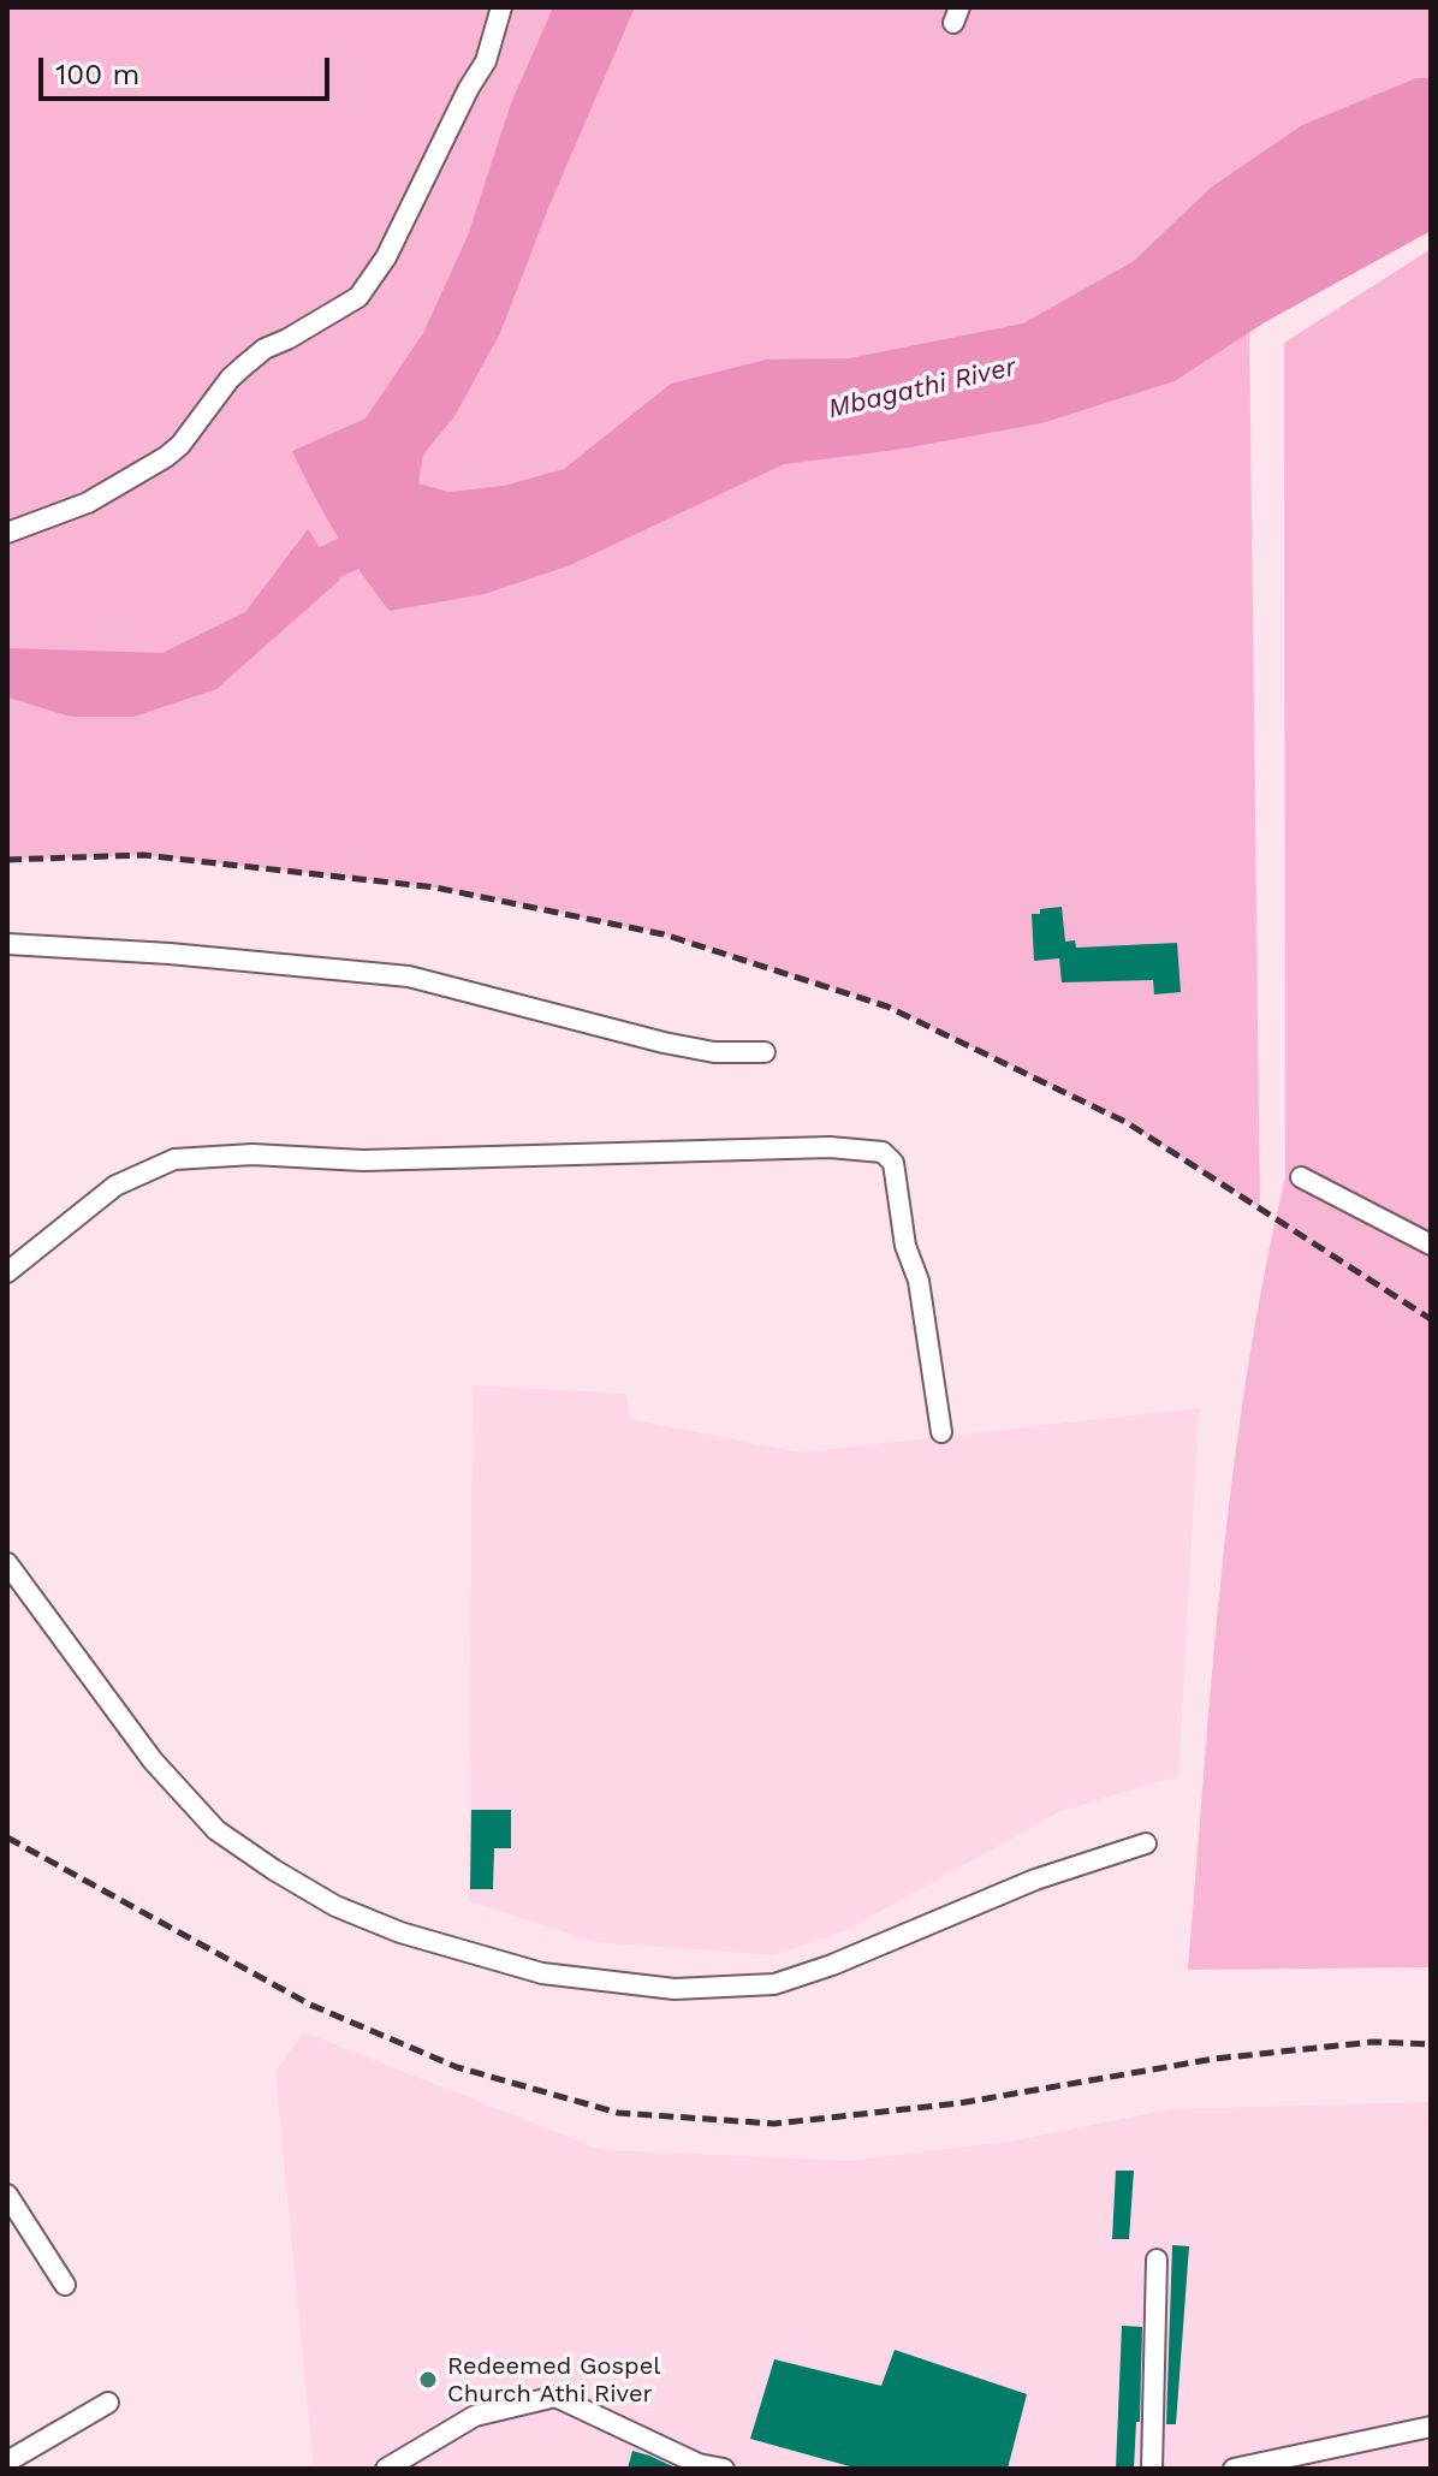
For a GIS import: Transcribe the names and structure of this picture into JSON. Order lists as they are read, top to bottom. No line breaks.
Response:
{"water":["Mbagathi River"],"places":["Redeemed Gospel Church Athi River"],"scale_bar":"100 m"}
